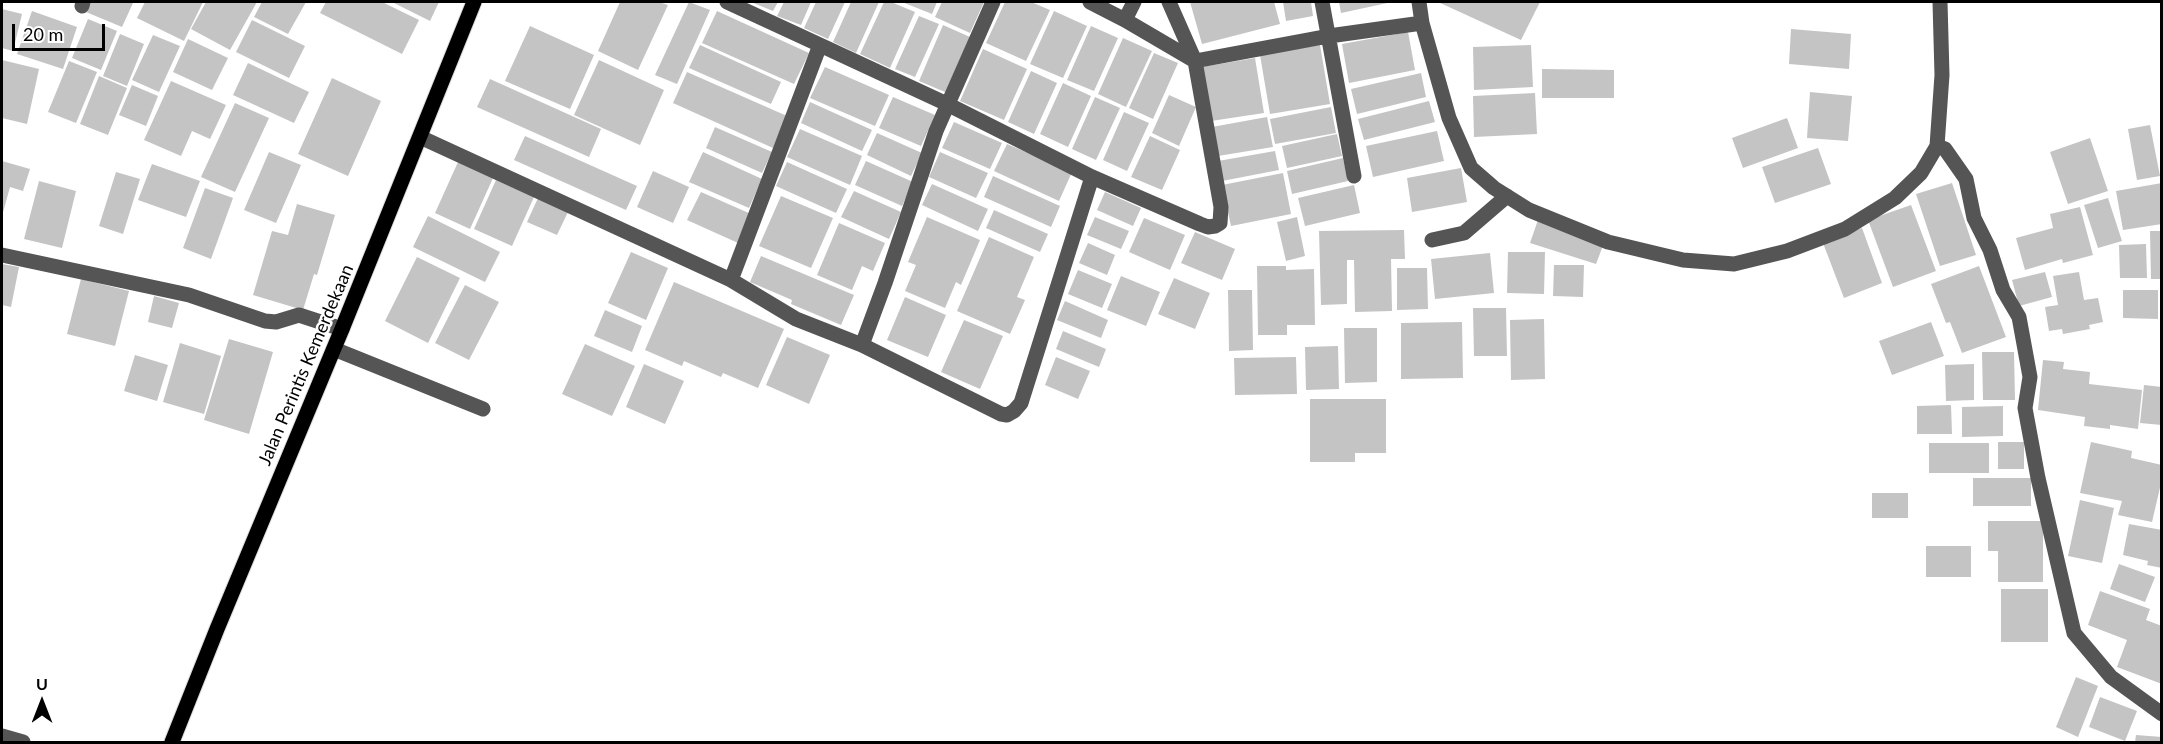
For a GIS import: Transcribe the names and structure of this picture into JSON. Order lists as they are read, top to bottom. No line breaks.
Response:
{"streets":{"main road":["Jalan Perintis Kemerdekaan"]},"scale_bar":"20 m","north":"top"}
